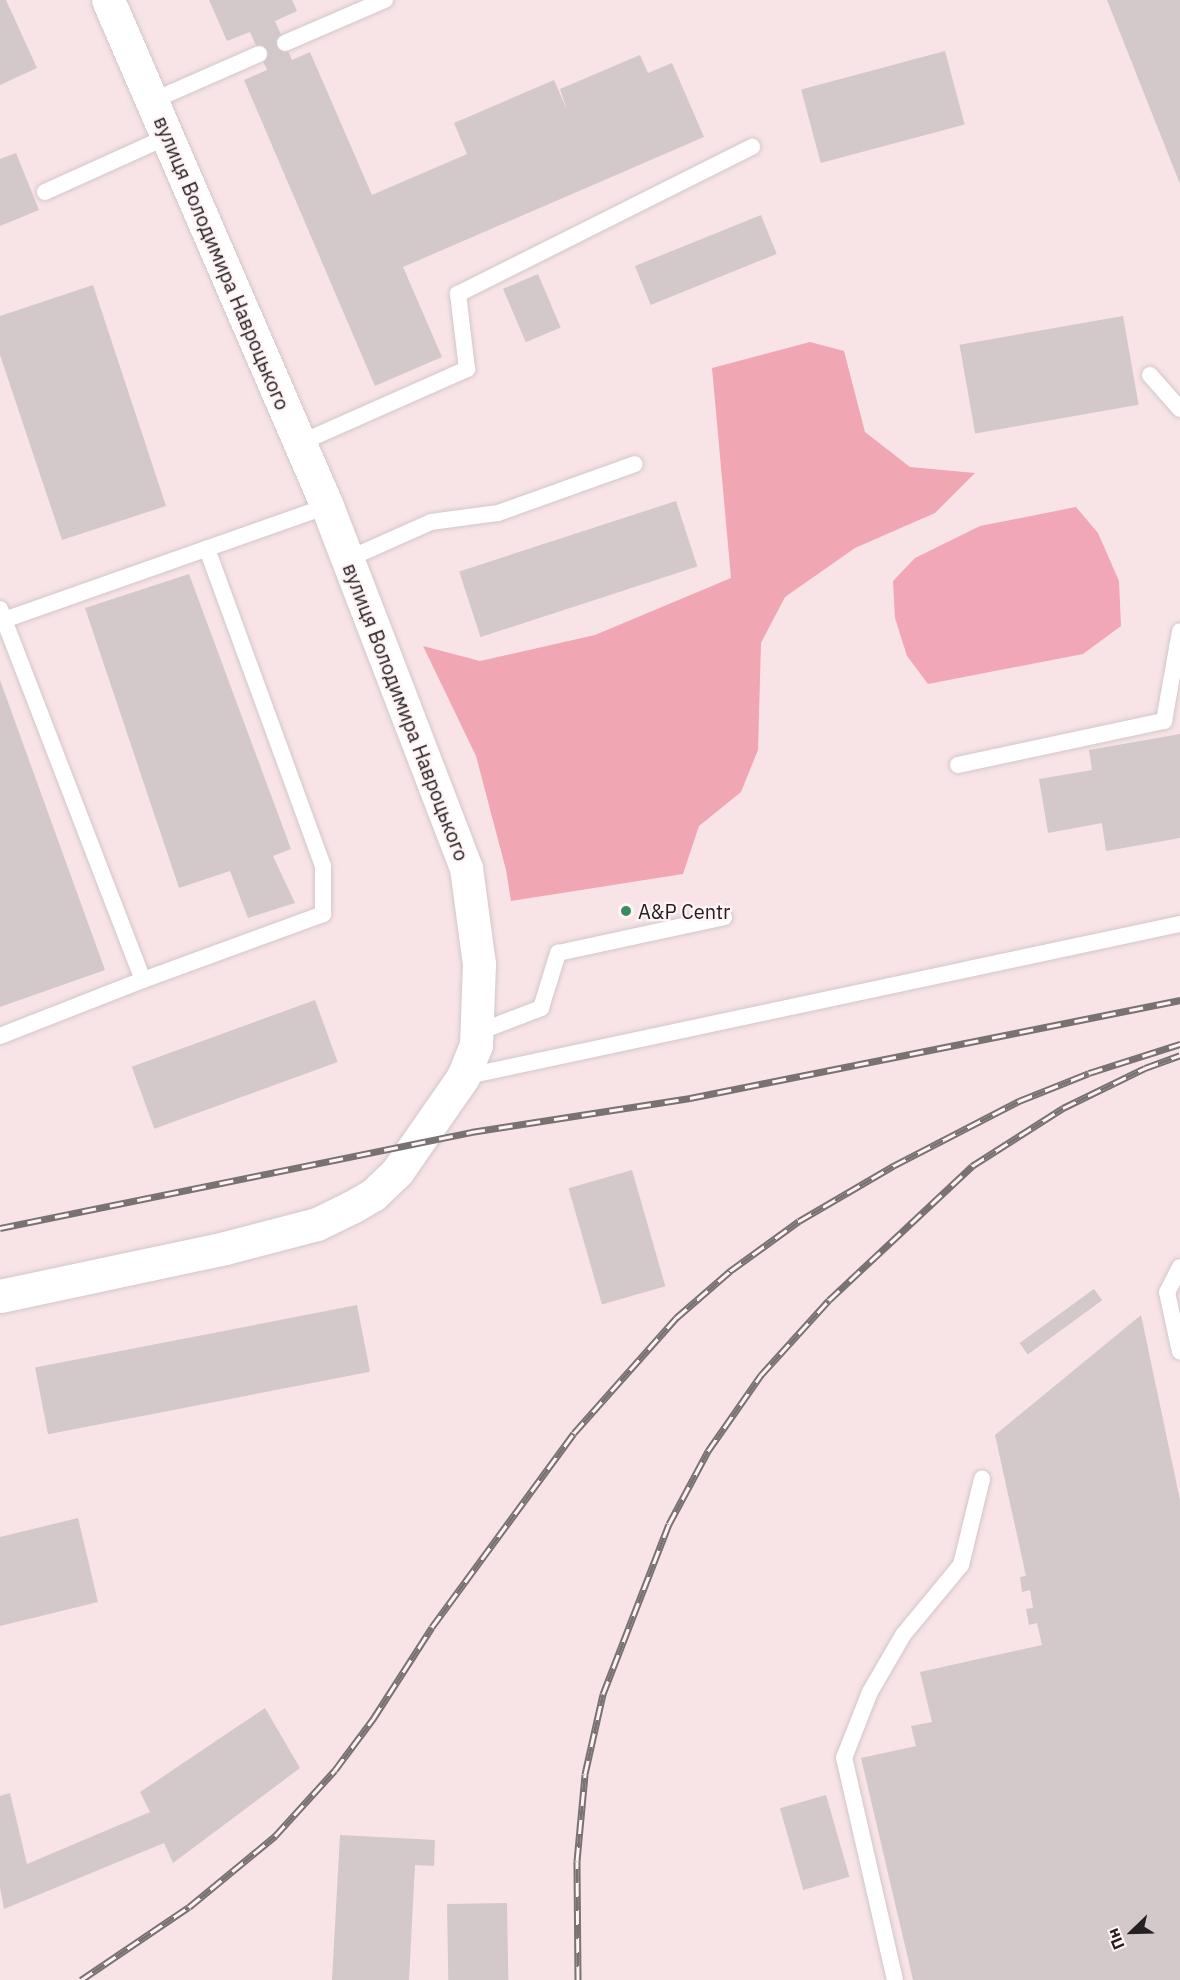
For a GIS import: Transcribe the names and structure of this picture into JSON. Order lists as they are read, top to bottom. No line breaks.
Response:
{"streets":{"street":["вулиця Володимира Навроцького"]},"places":["A&P Centr"],"north":"bottom left"}
